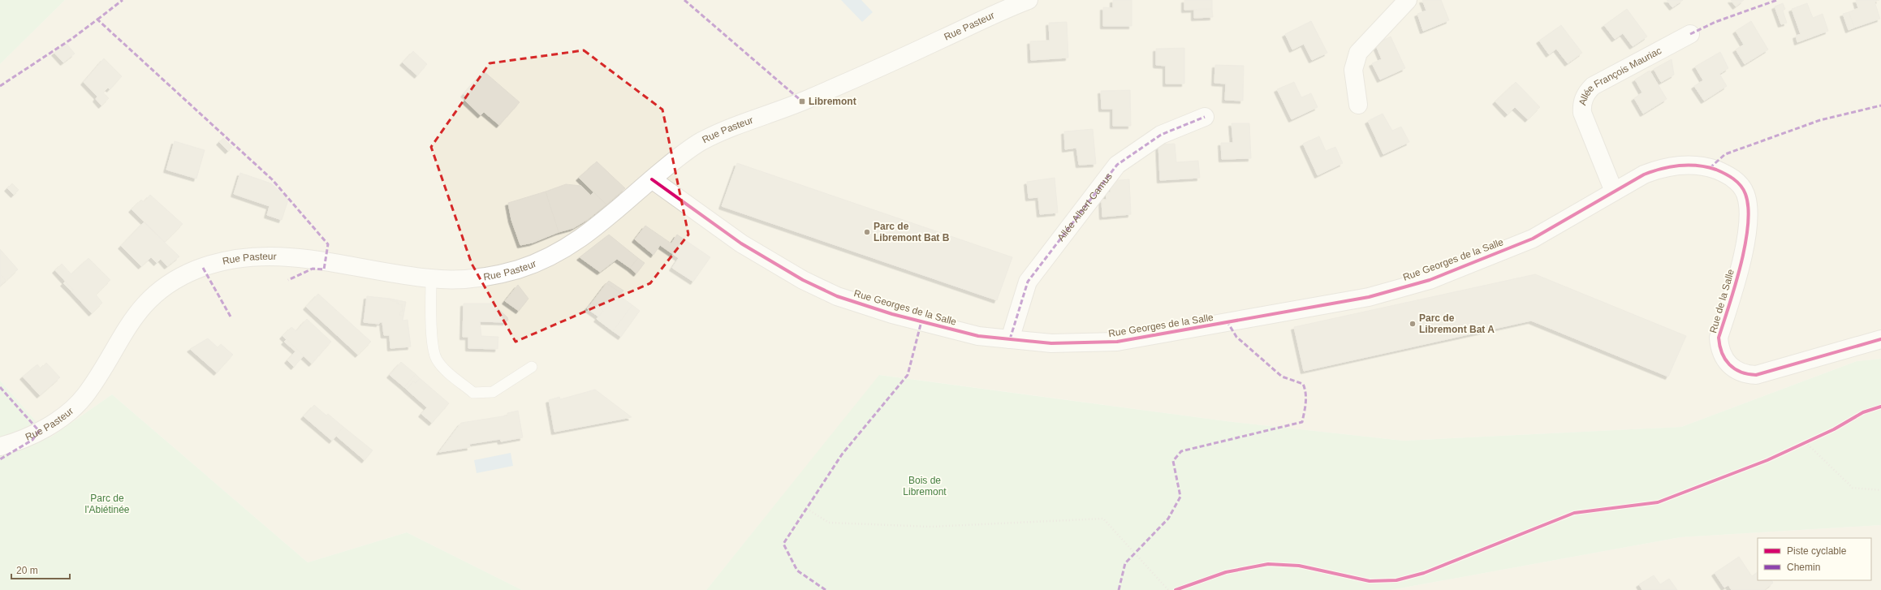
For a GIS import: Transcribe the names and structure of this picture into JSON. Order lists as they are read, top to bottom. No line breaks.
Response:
{"streets":{"street":["Rue Pasteur","Allée François Mauriac","Allée Albert Camus","Rue Georges de la Salle","Rue de la Salle"]},"crossings":[["Rue Pasteur","Rue Georges de la Salle"],["Allée François Mauriac","Rue Georges de la Salle"],["Allée Albert Camus","Rue Georges de la Salle"],["Rue Georges de la Salle","Rue de la Salle"]],"parks":["Bois de Libremont","Parc de l'Abiétinée"],"places":{"transit":["Libremont"],"other":["Parc de Libremont Bat B","Parc de Libremont Bat A"]},"legend":["Piste cyclable","Chemin"],"scale_bar":"20 m"}
